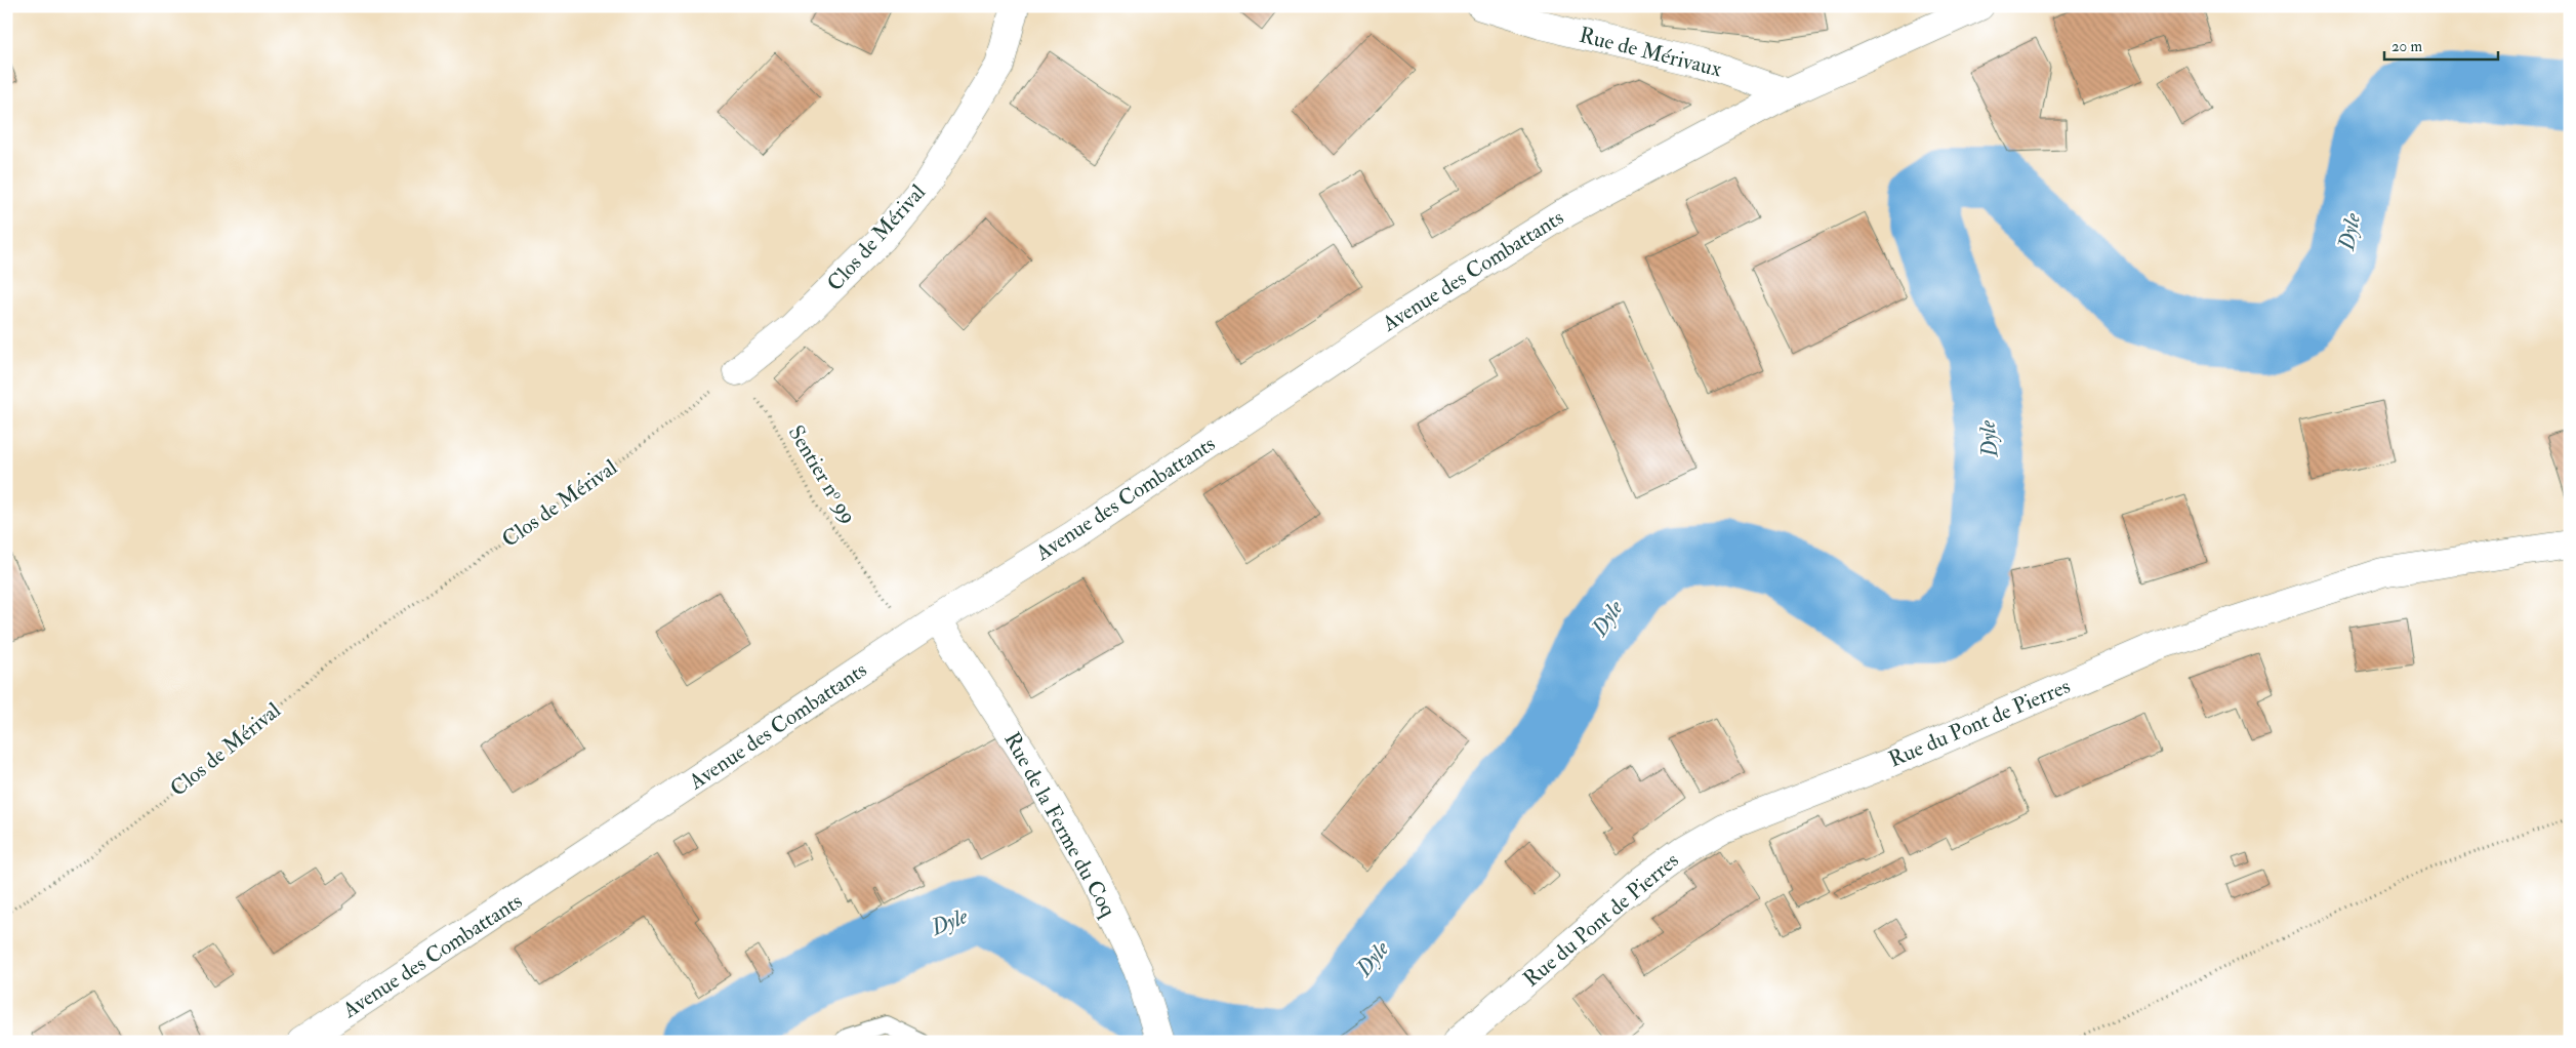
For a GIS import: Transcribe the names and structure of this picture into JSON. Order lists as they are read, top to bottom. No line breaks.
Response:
{"streets":{"street":["Rue de Mérivaux","Clos de Mérival","Avenue des Combattants","Rue du Pont de Pierres","Rue de la Ferme du Coq"],"path":["Sentier nᵒ 99"]},"crossings":[["Rue de Mérivaux","Avenue des Combattants"],["Clos de Mérival","Sentier nᵒ 99"],["Avenue des Combattants","Rue de la Ferme du Coq"]],"water":["Dyle"],"scale_bar":"20 m"}
